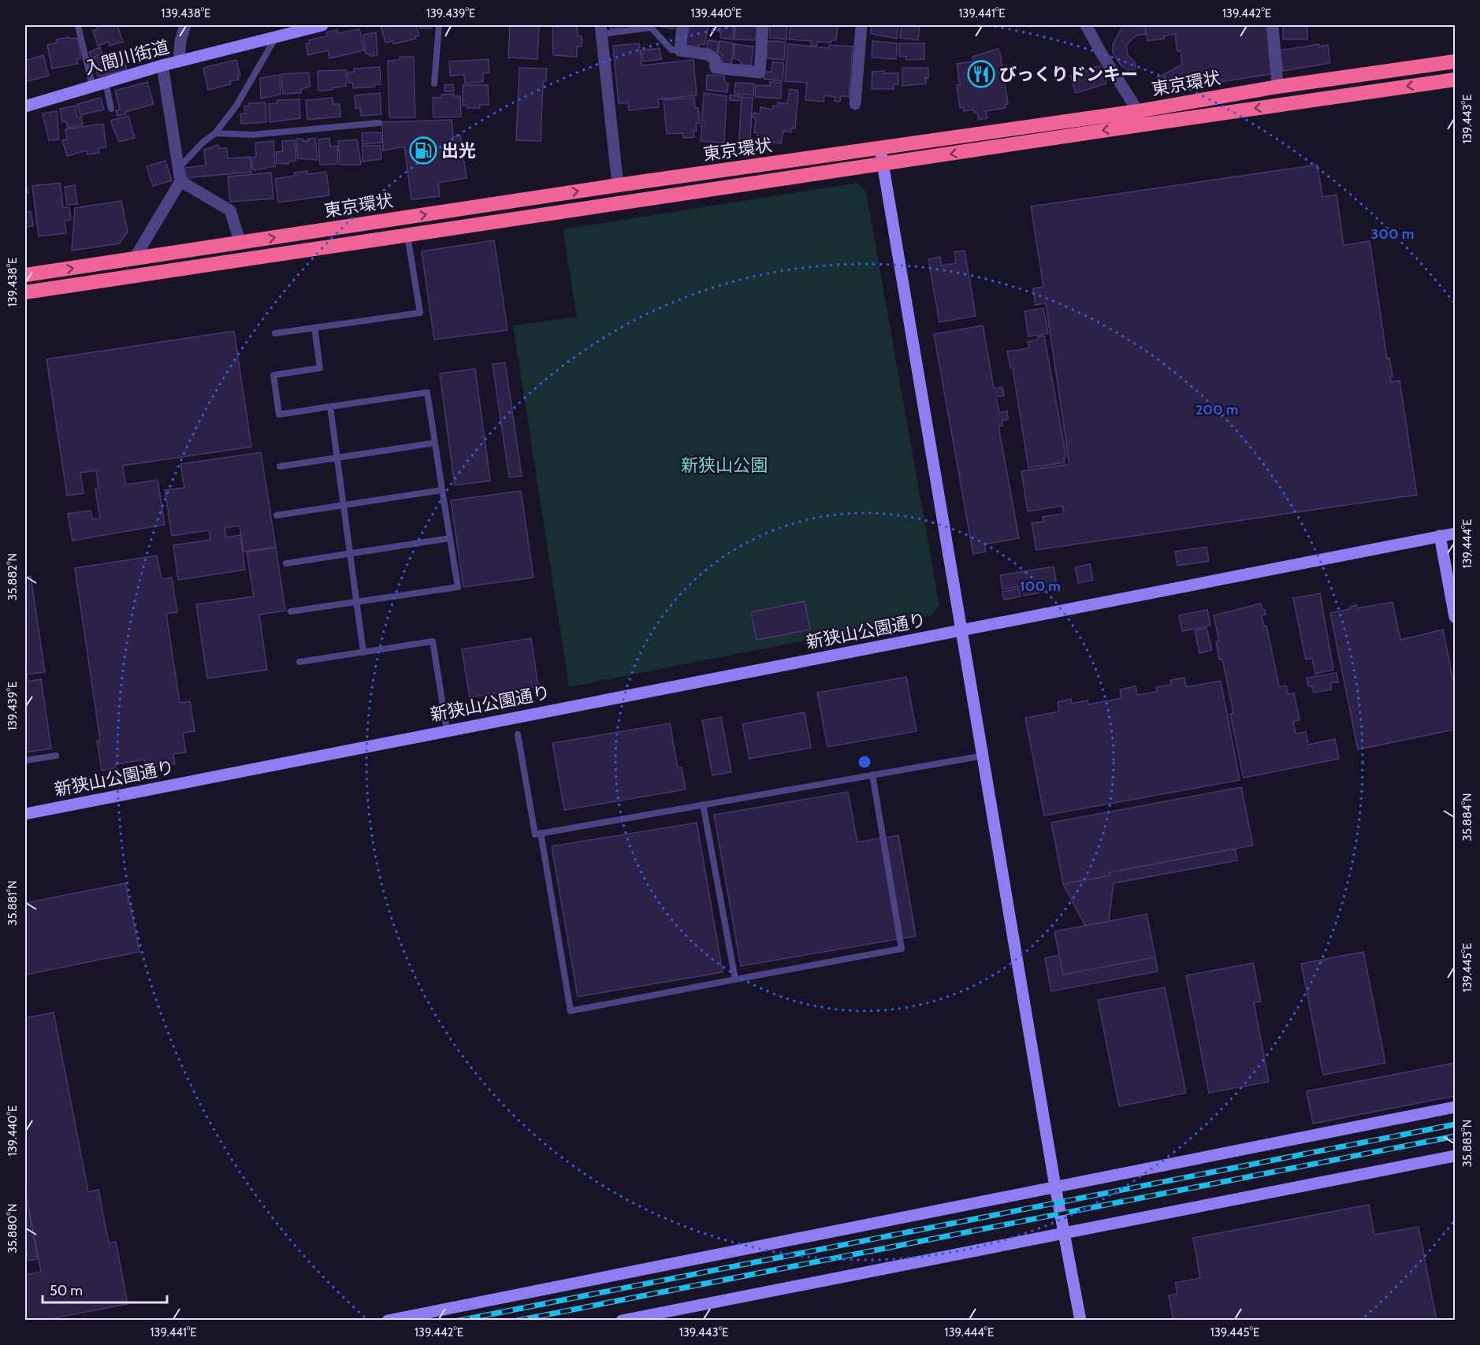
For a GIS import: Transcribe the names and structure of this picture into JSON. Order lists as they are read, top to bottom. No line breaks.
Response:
{"streets":{"highway":["東京環状"],"street":["入間川街道","新狭山公園通り"]},"parks":["新狭山公園"],"places":{"restaurant":["びっくりドンキー"],"fuel station":["出光"]},"scale_bar":"50 m","coordinates":["139.438°E","139.439°E","139.440°E","139.441°E","139.442°E","139.443°E","139.444°E","35.882°N","35.884°N","35.881°N","139.445°E","35.883°N","35.880°N"],"rings":["300 m","200 m","100 m"]}
